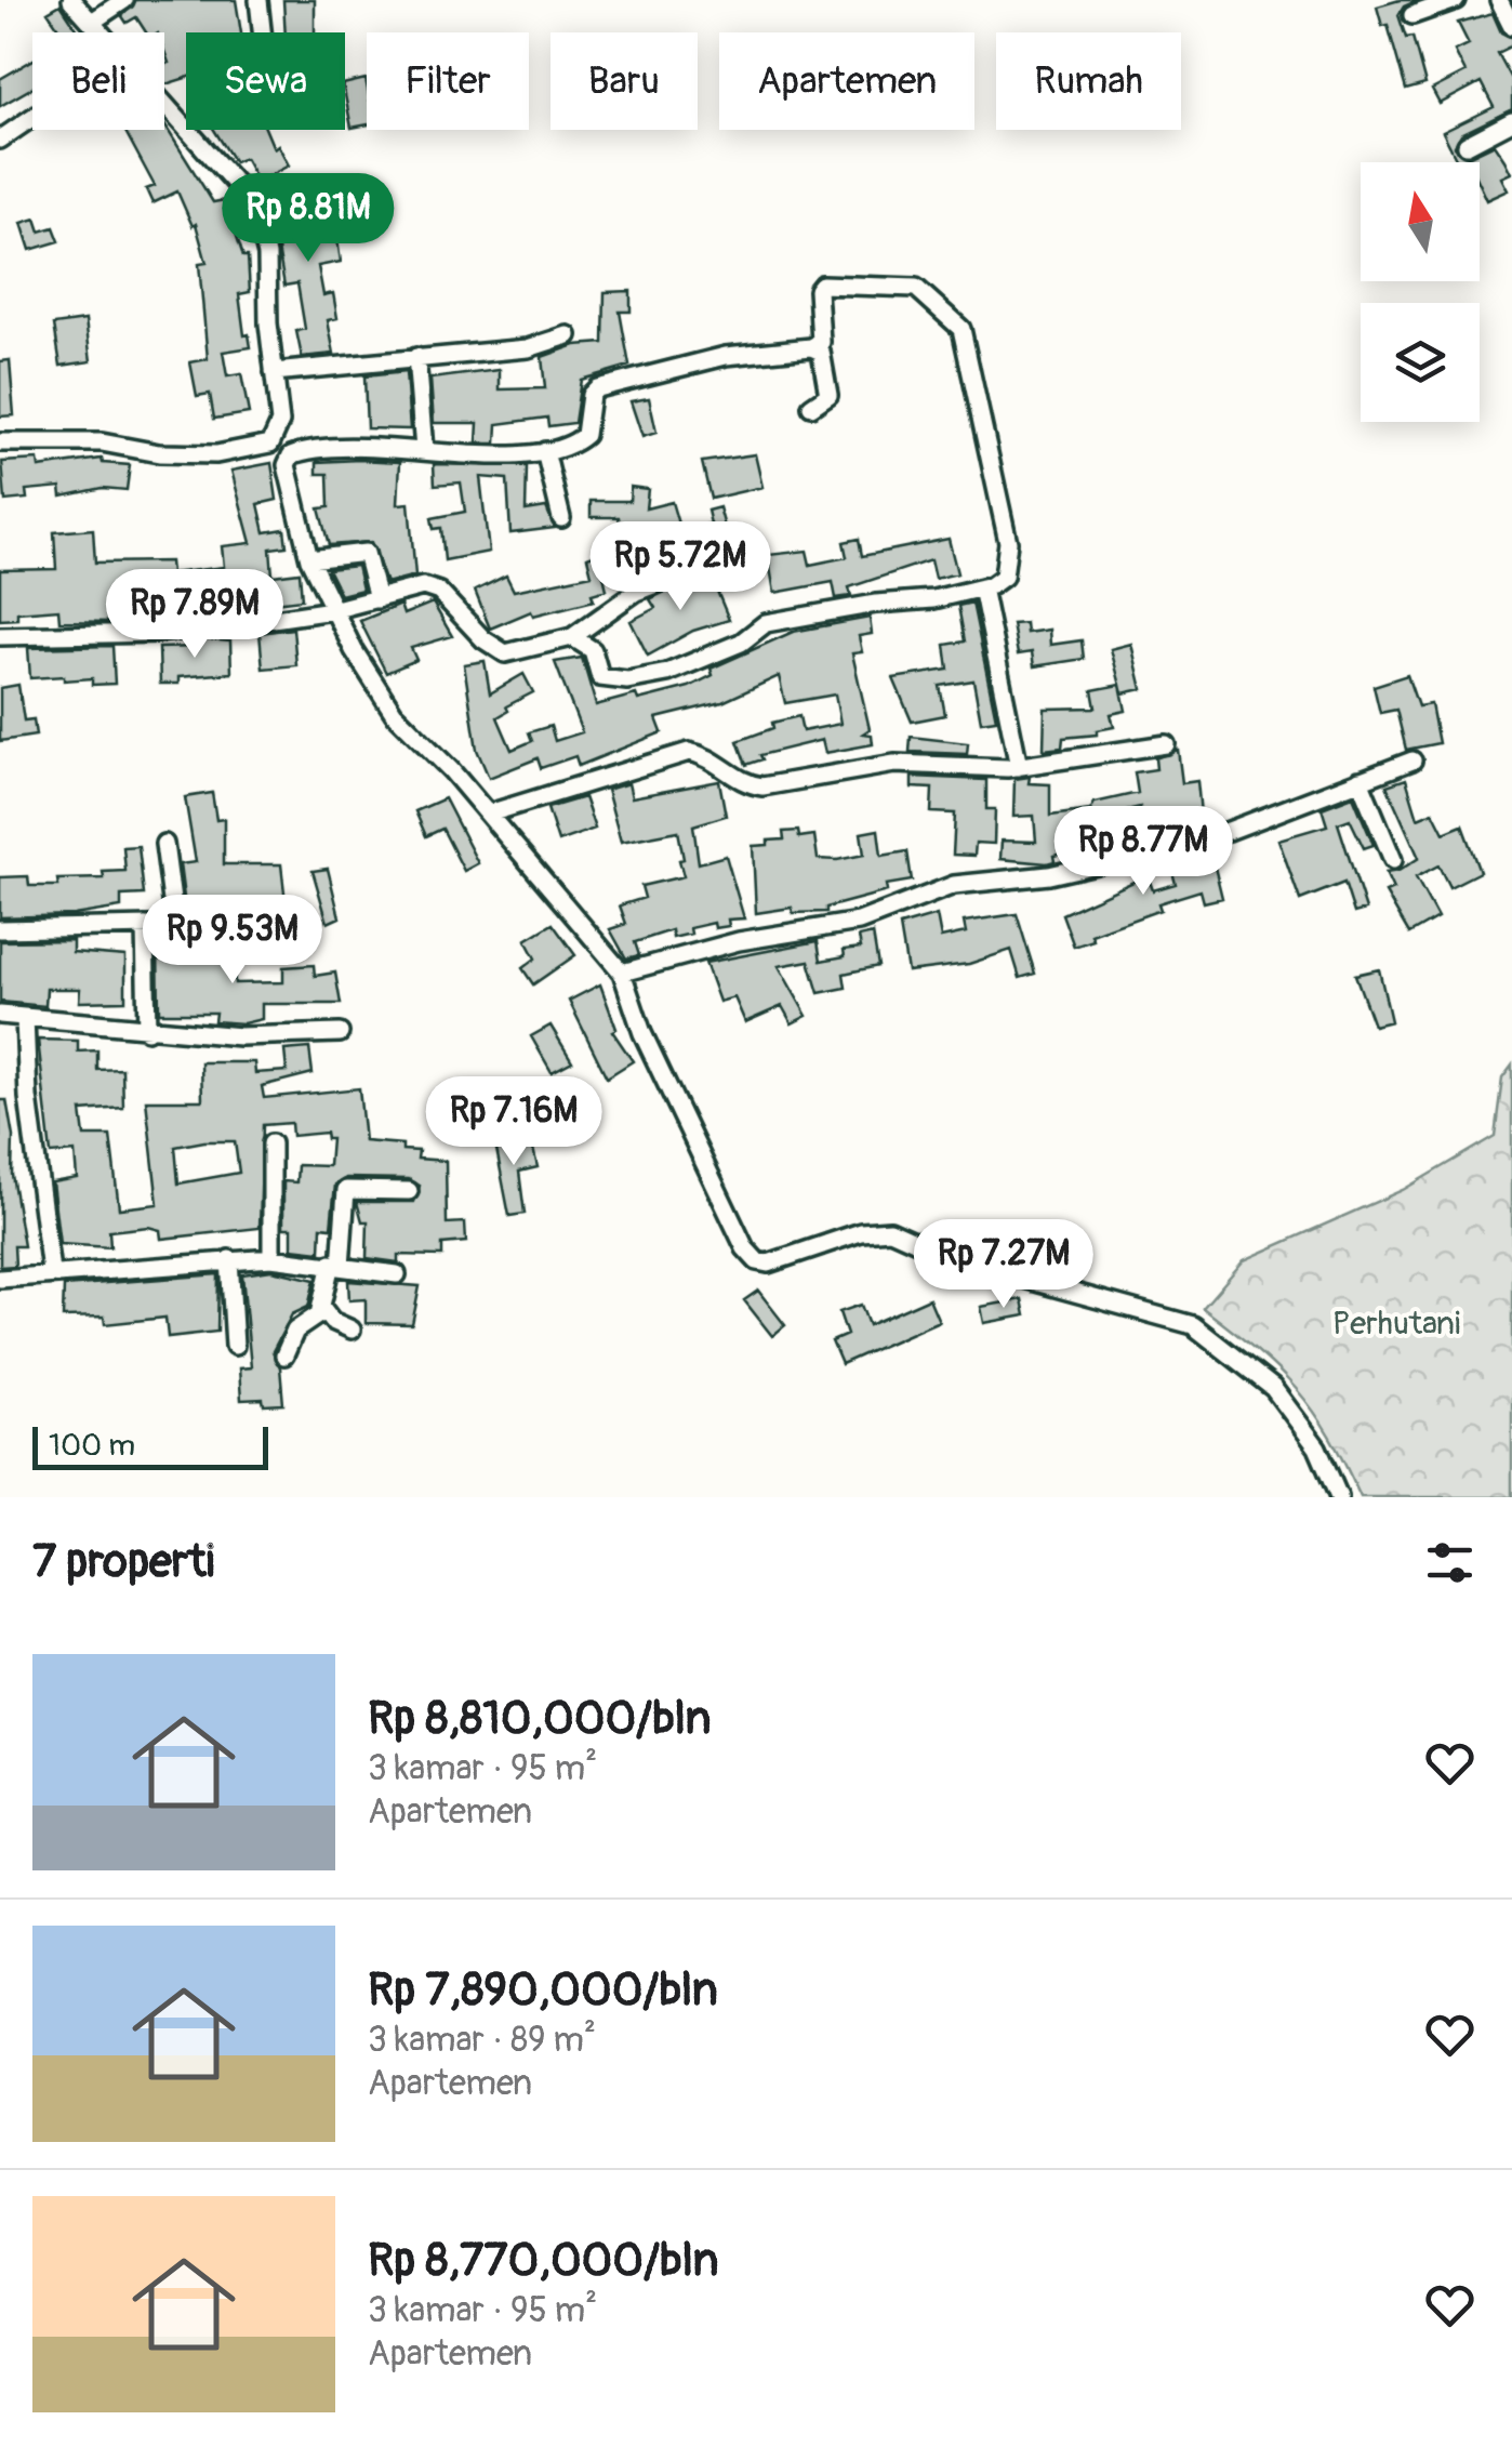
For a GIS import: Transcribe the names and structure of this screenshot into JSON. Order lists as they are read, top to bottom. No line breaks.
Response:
{"parks":["Perhutani"],"scale_bar":"100 m","north":"top","page":{"chip":["Beli","Sewa","Filter","Baru","Apartemen","Rumah"],"price":["Rp 8.81M","Rp 5.72M","Rp 7.89M","Rp 8.77M","Rp 9.53M","Rp 7.16M","Rp 7.27M"],"scale":"100 m","heading":"7 properti","list":[{"name":"Rp 8,810,000/bln","note":"3 kamar · 95 m² · Apartemen"},{"name":"Rp 7,890,000/bln","note":"3 kamar · 89 m² · Apartemen"},{"name":"Rp 8,770,000/bln","note":"3 kamar · 95 m² · Apartemen"}]}}
